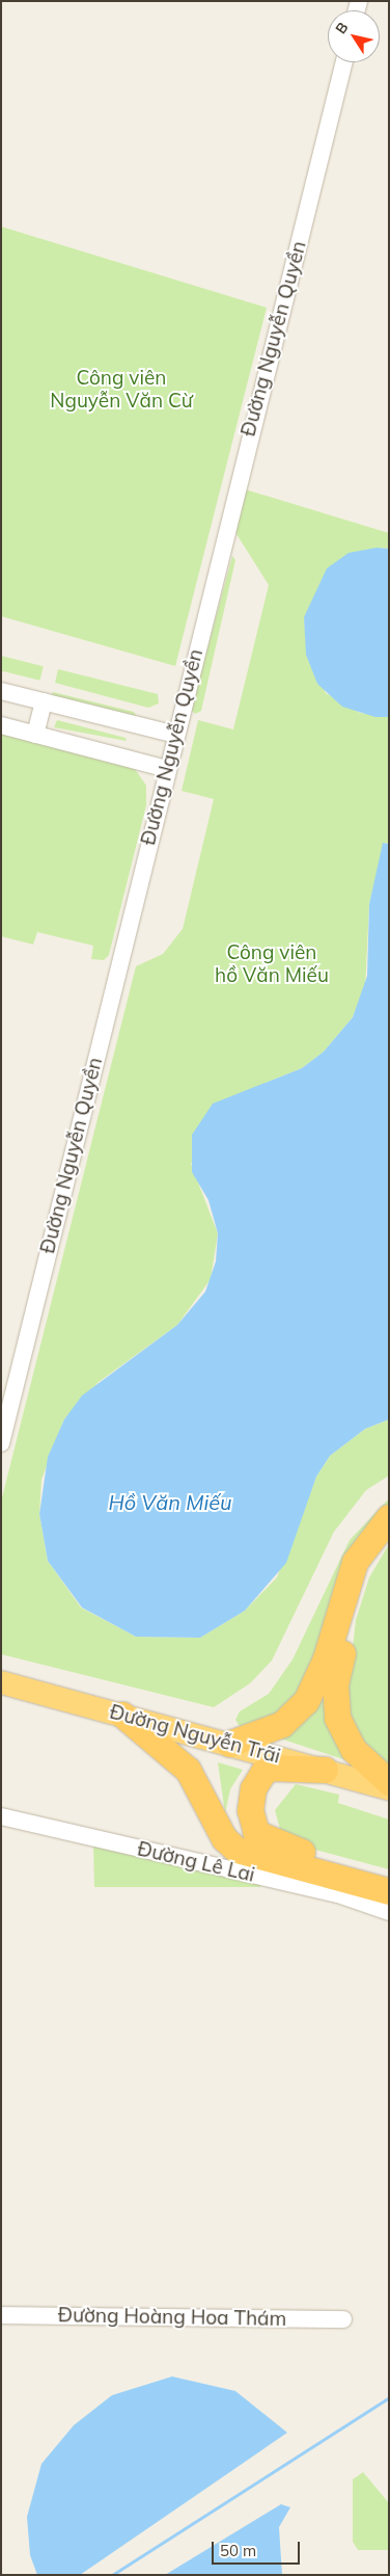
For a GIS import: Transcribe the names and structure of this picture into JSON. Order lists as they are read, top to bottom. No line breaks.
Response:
{"streets":{"highway":["Đường Nguyễn Trãi"],"street":["Đường Nguyễn Quyền","Đường Lê Lai","Đường Hoàng Hoa Thám"]},"water":["Hồ Văn Miếu"],"parks":["Công viên Nguyễn Văn Cừ","Công viên hồ Văn Miếu"],"scale_bar":"50 m","north":"top left"}
